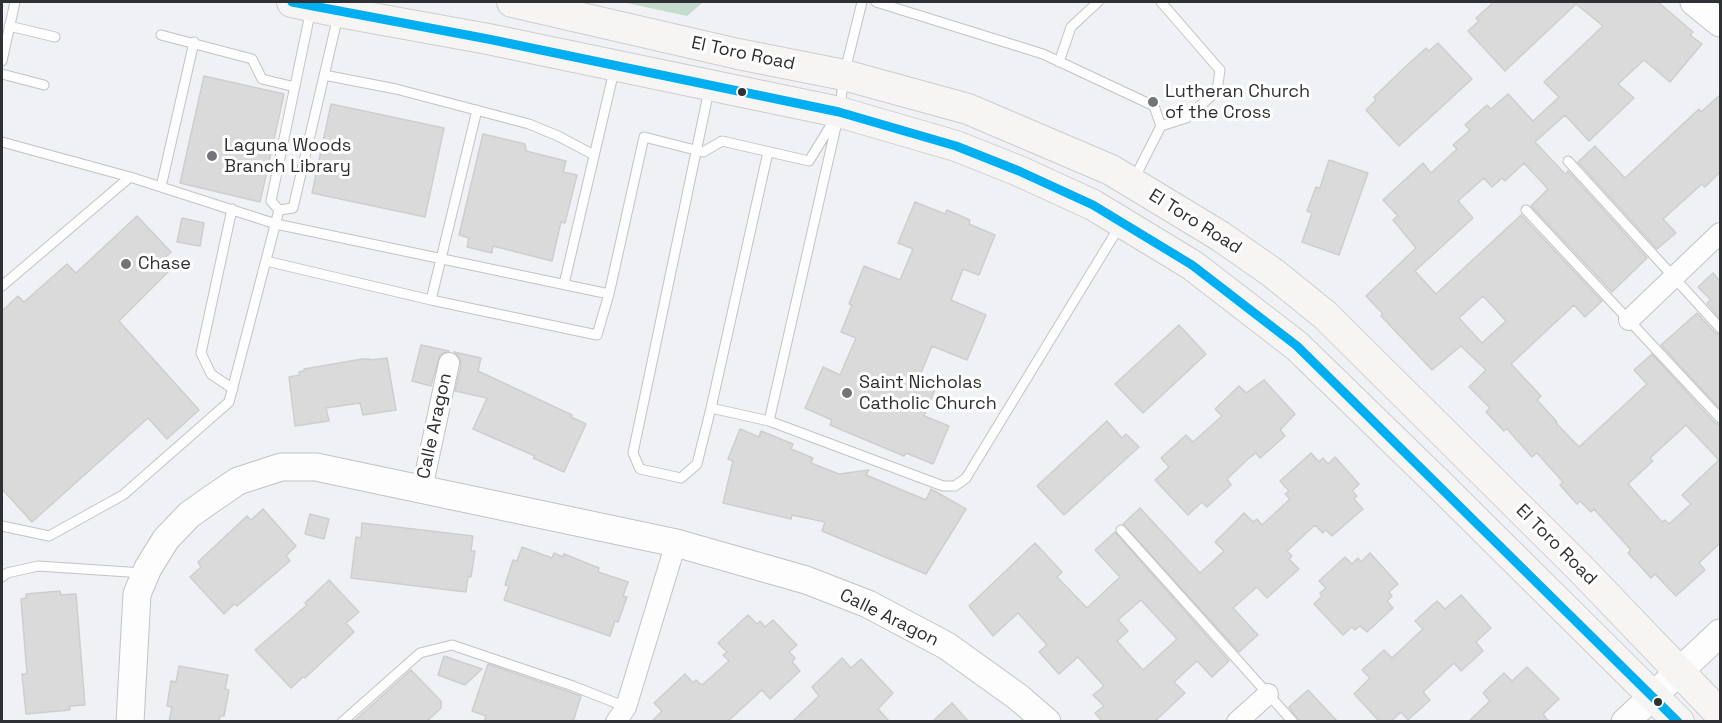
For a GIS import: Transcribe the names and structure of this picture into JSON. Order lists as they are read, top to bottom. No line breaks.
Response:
{"streets":{"main road":["El Toro Road"],"street":["Calle Aragon"]},"places":["Lutheran Church of the Cross","Laguna Woods Branch Library","Chase","Saint Nicholas Catholic Church"]}
